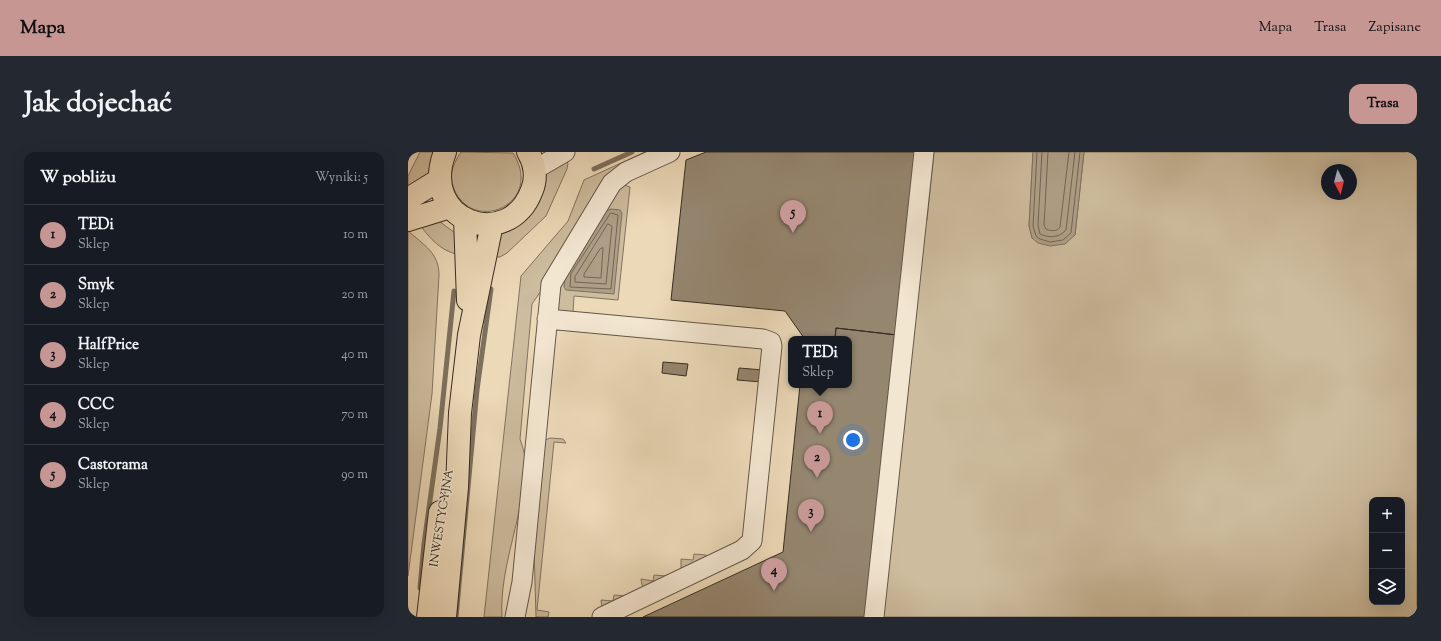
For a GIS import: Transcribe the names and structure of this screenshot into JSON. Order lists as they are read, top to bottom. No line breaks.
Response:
{"streets":{"main road":["INWESTYCYJNA"]},"north":"bottom","page":{"header":"Mapa","nav":["Mapa","Trasa","Zapisane"],"title":"Jak dojechać","buttons":"Trasa","heading":["W pobliżu","Wyniki: 5"],"pins":["5","1","2","3","4"],"list":[{"mark":"1","name":"TEDi","note":"Sklep","value":"10 m"},{"mark":"2","name":"Smyk","note":"Sklep","value":"20 m"},{"mark":"3","name":"HalfPrice","note":"Sklep","value":"40 m"},{"mark":"4","name":"CCC","note":"Sklep","value":"70 m"},{"mark":"5","name":"Castorama","note":"Sklep","value":"90 m"}],"popup":["TEDi","Sklep"],"map_buttons":["+","−"]}}
